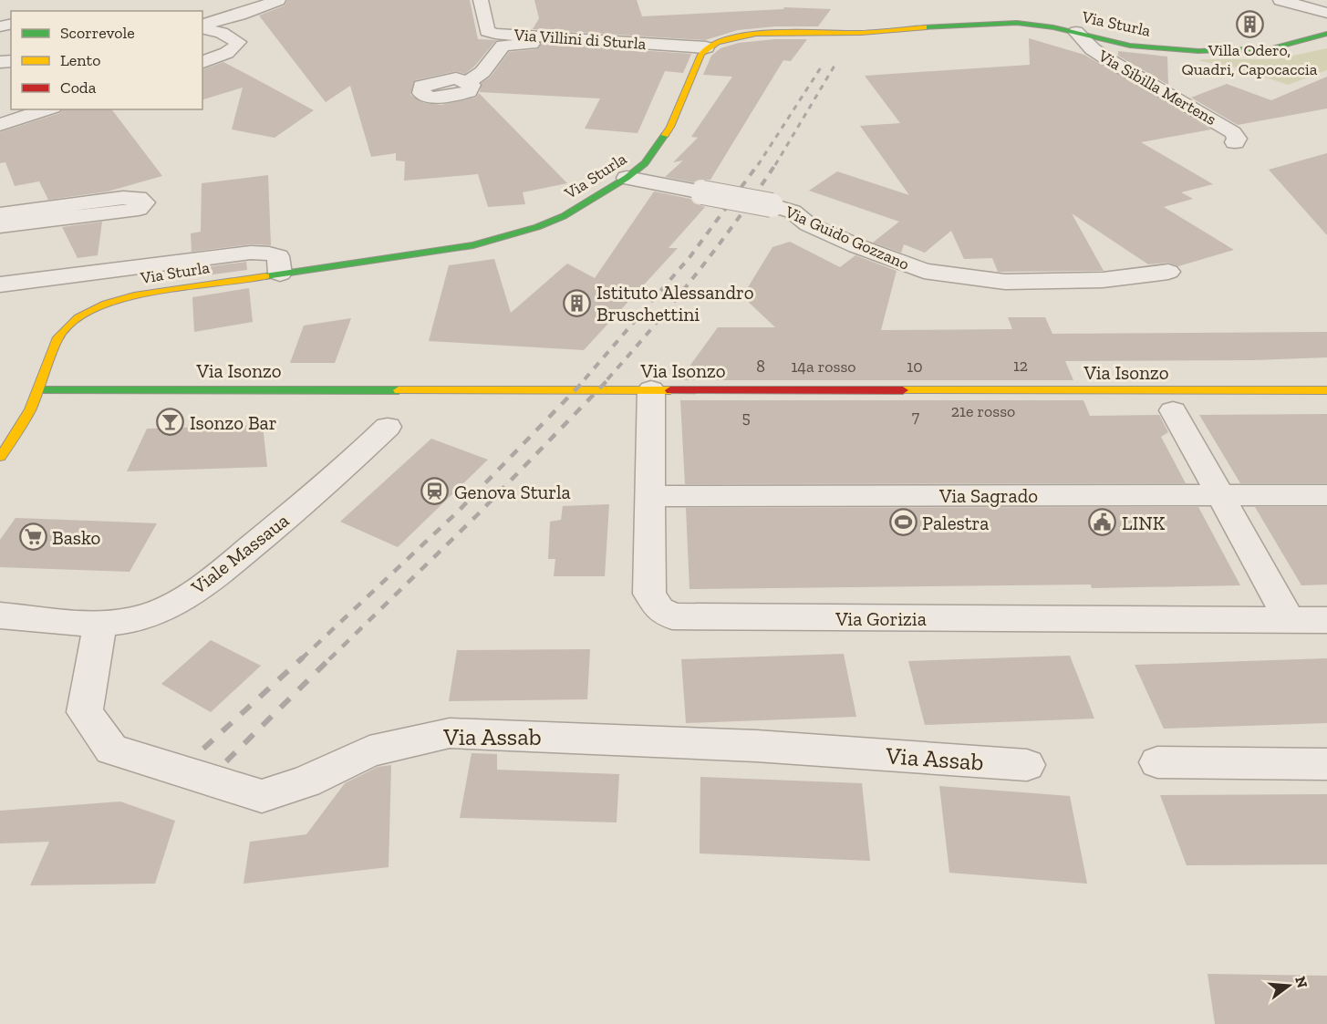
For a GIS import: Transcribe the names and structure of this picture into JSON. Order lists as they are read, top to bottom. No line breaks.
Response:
{"streets":{"street":["Via Sturla","Via Villini di Sturla","Via Sibilla Mertens","Via Guido Gozzano","Via Isonzo","Via Sagrado","Viale Massaua","Via Gorizia","Via Assab"]},"crossings":[["Via Sturla","Via Villini di Sturla"],["Via Sturla","Via Sibilla Mertens"],["Via Sturla","Via Guido Gozzano"],["Via Sturla","Via Isonzo"],["Via Isonzo","Via Gorizia"],["Via Sagrado","Via Gorizia"],["Viale Massaua","Via Assab"]],"places":{"building":["Villa Odero, Quadri, Capocaccia","Istituto Alessandro Bruschettini"],"bar":["Isonzo Bar"],"station":["Genova Sturla"],"sports":["Palestra"],"public building":["LINK"],"supermarket":["Basko"]},"house_numbers":["12","8","14a rosso","10","21e rosso","7","5"],"legend":["Scorrevole","Lento","Coda"],"north":"right"}
